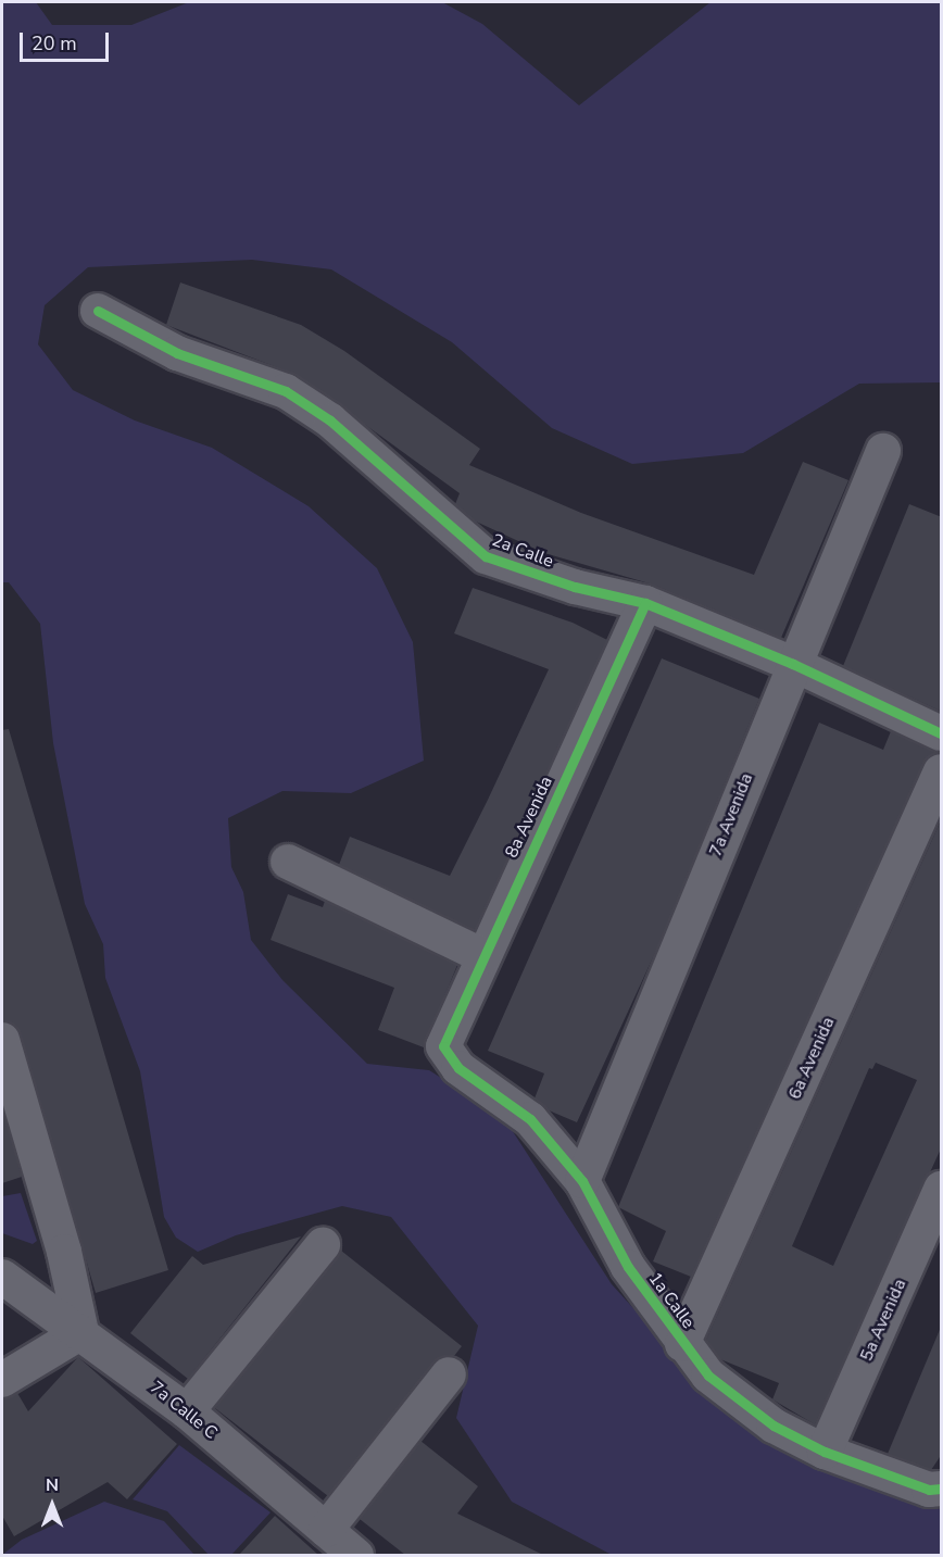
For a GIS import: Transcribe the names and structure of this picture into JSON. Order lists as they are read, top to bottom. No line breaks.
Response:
{"streets":{"street":["2a Calle","7a Avenida","8a Avenida","6a Avenida","1a Calle","5a Avenida","7a Calle C"]},"crossings":[["2a Calle","7a Avenida"],["2a Calle","8a Avenida"],["7a Avenida","1a Calle"],["8a Avenida","1a Calle"],["6a Avenida","1a Calle"],["1a Calle","5a Avenida"]],"scale_bar":"20 m","north":"top"}
